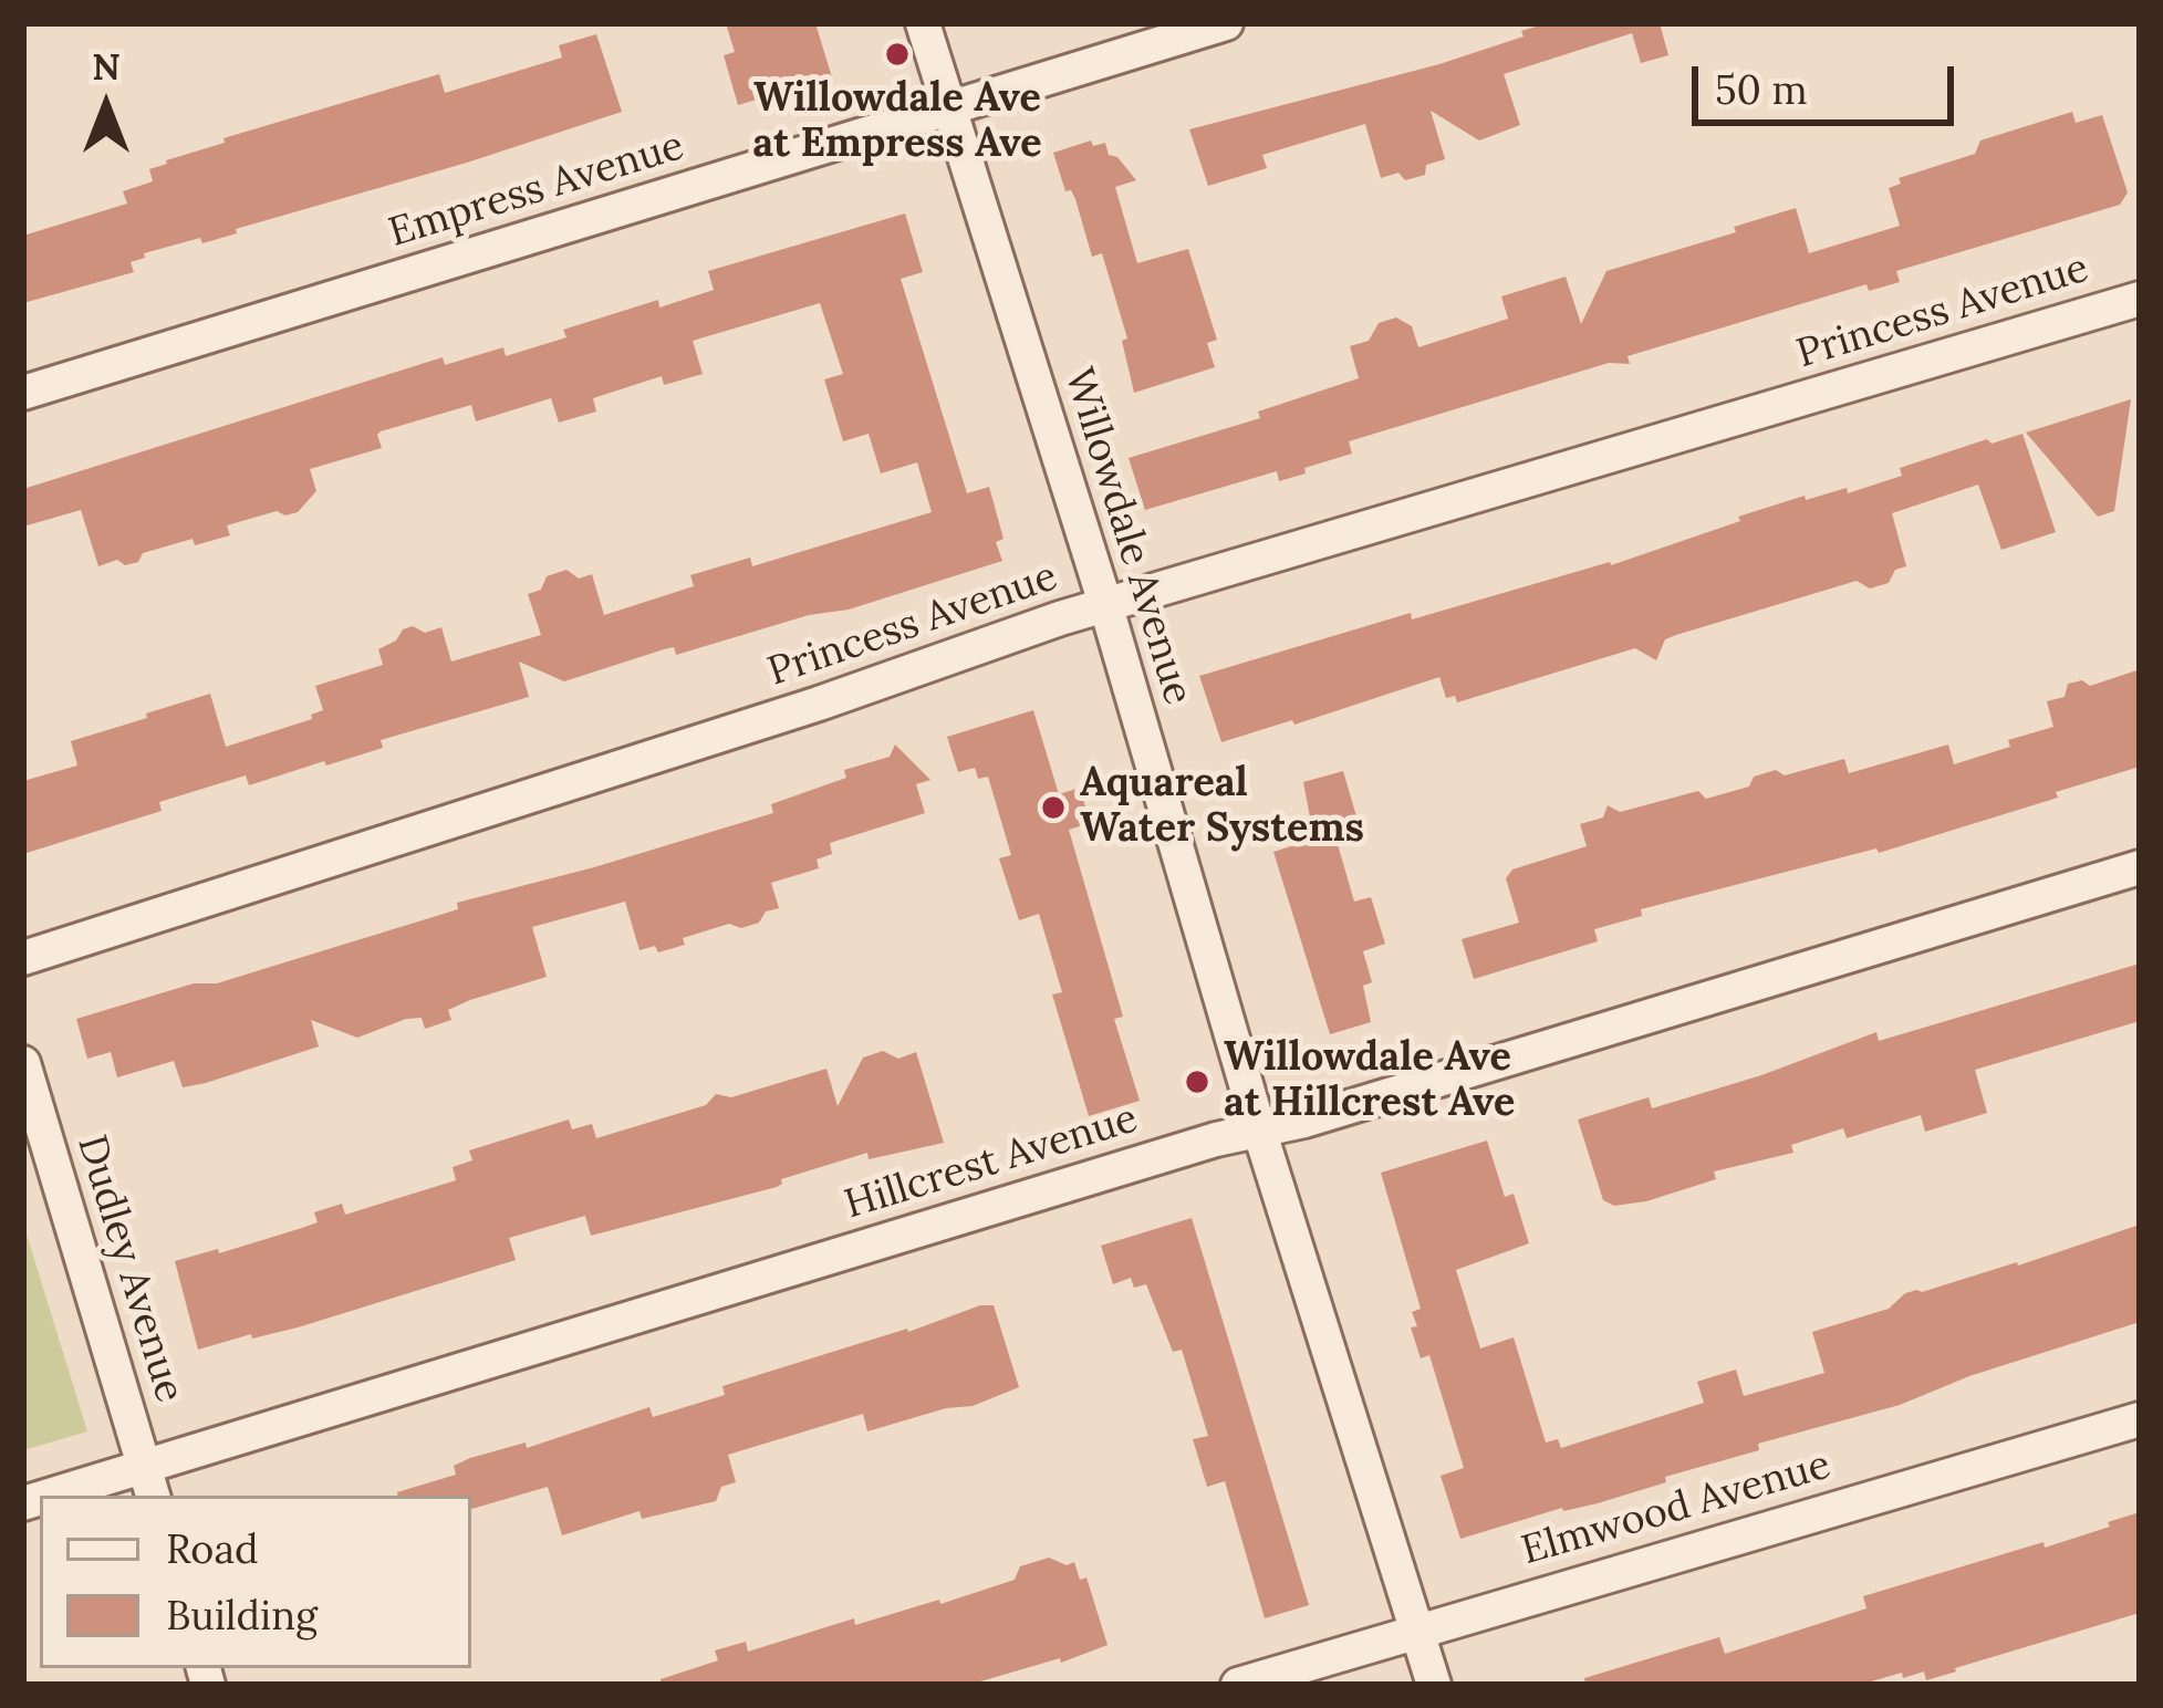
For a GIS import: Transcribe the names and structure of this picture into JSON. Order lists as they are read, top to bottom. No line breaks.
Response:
{"streets":{"street":["Empress Avenue","Princess Avenue","Willowdale Avenue","Hillcrest Avenue","Dudley Avenue","Elmwood Avenue"]},"crossings":[["Empress Avenue","Willowdale Avenue"],["Princess Avenue","Willowdale Avenue"],["Willowdale Avenue","Hillcrest Avenue"],["Willowdale Avenue","Elmwood Avenue"],["Hillcrest Avenue","Dudley Avenue"]],"places":["Willowdale Ave at Empress Ave","Aquareal Water Systems","Willowdale Ave at Hillcrest Ave"],"legend":["Road","Building"],"scale_bar":"50 m","north":"top"}
